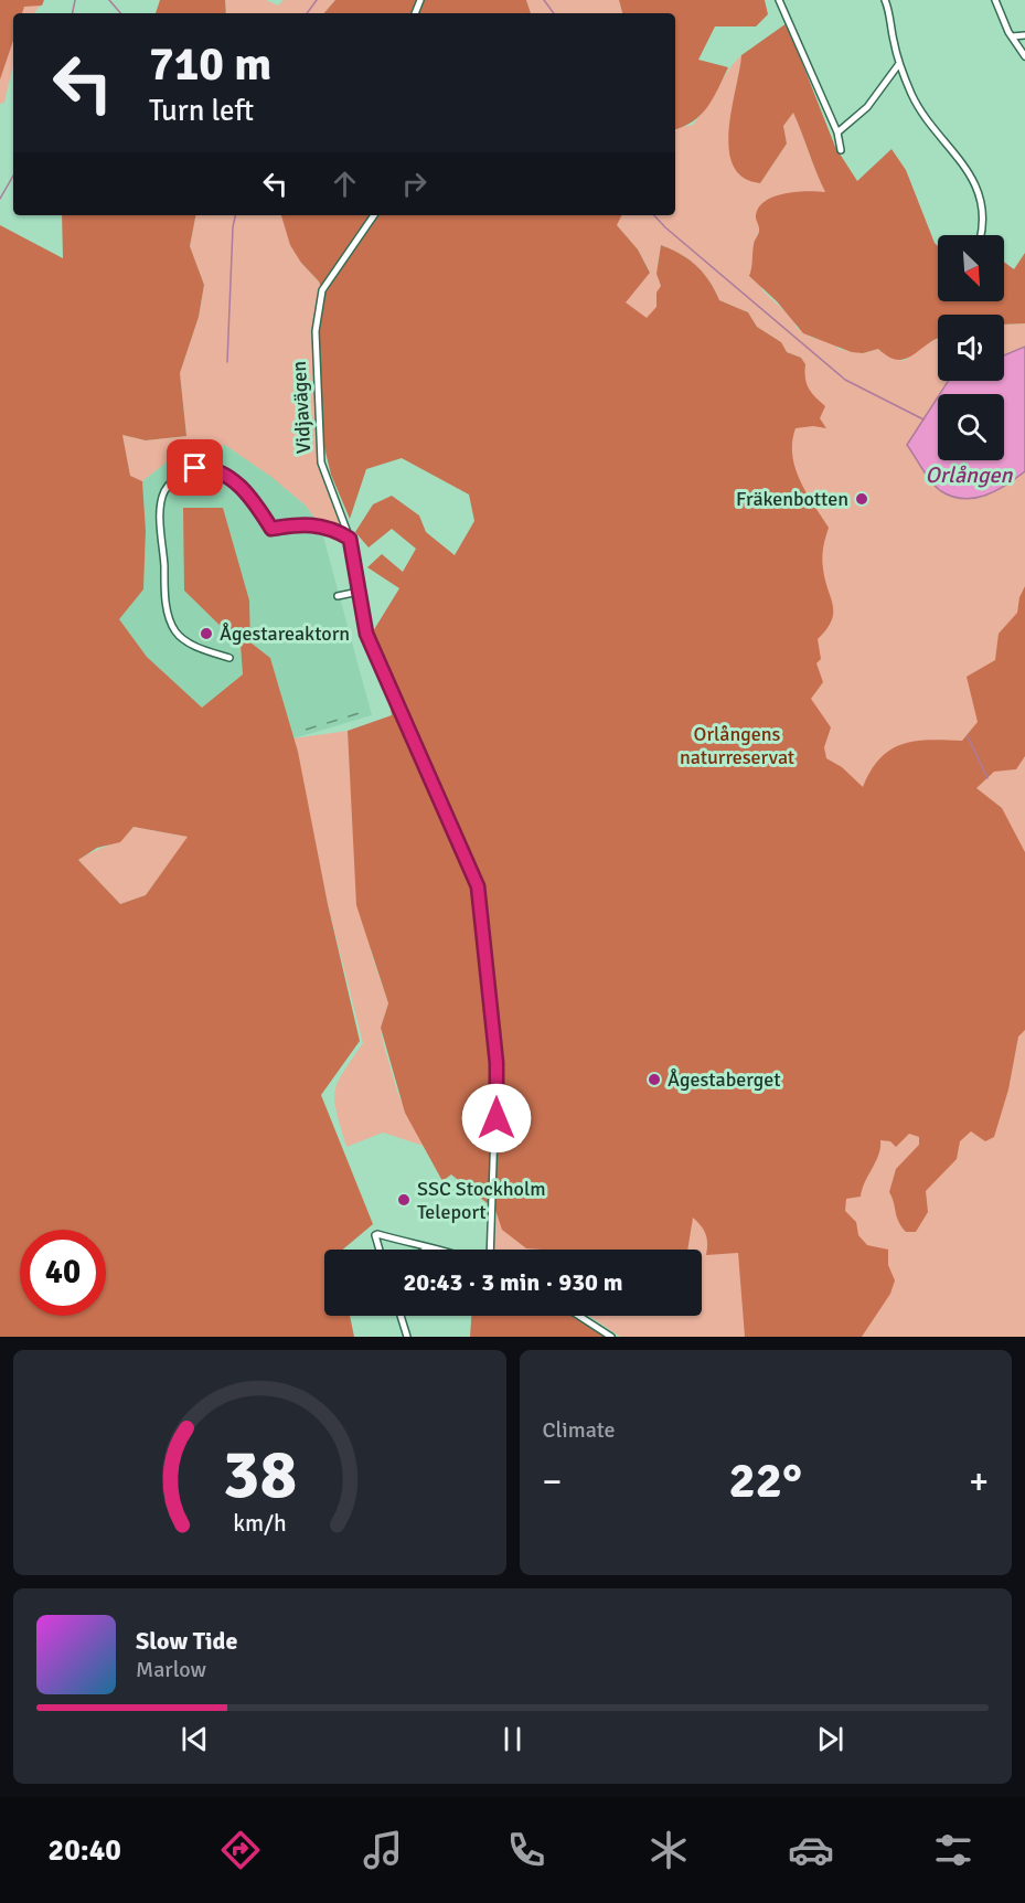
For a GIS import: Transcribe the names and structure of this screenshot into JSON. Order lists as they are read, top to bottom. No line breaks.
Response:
{"streets":{"street":["Vidjavägen"]},"water":["Orlången"],"parks":["Orlångens naturreservat"],"places":["Fräkenbotten","Ågestareaktorn","Ågestaberget","SSC Stockholm Teleport"],"north":"bottom right","page":{"turn":["710 m","Turn left"],"limit":"40","trip":"20:43 · 3 min · 930 m","tile":"Climate","heat":["−","22°","+"],"song":["Slow Tide","Marlow"],"tabs":"20:40","gauge":["38","km/h"]}}
